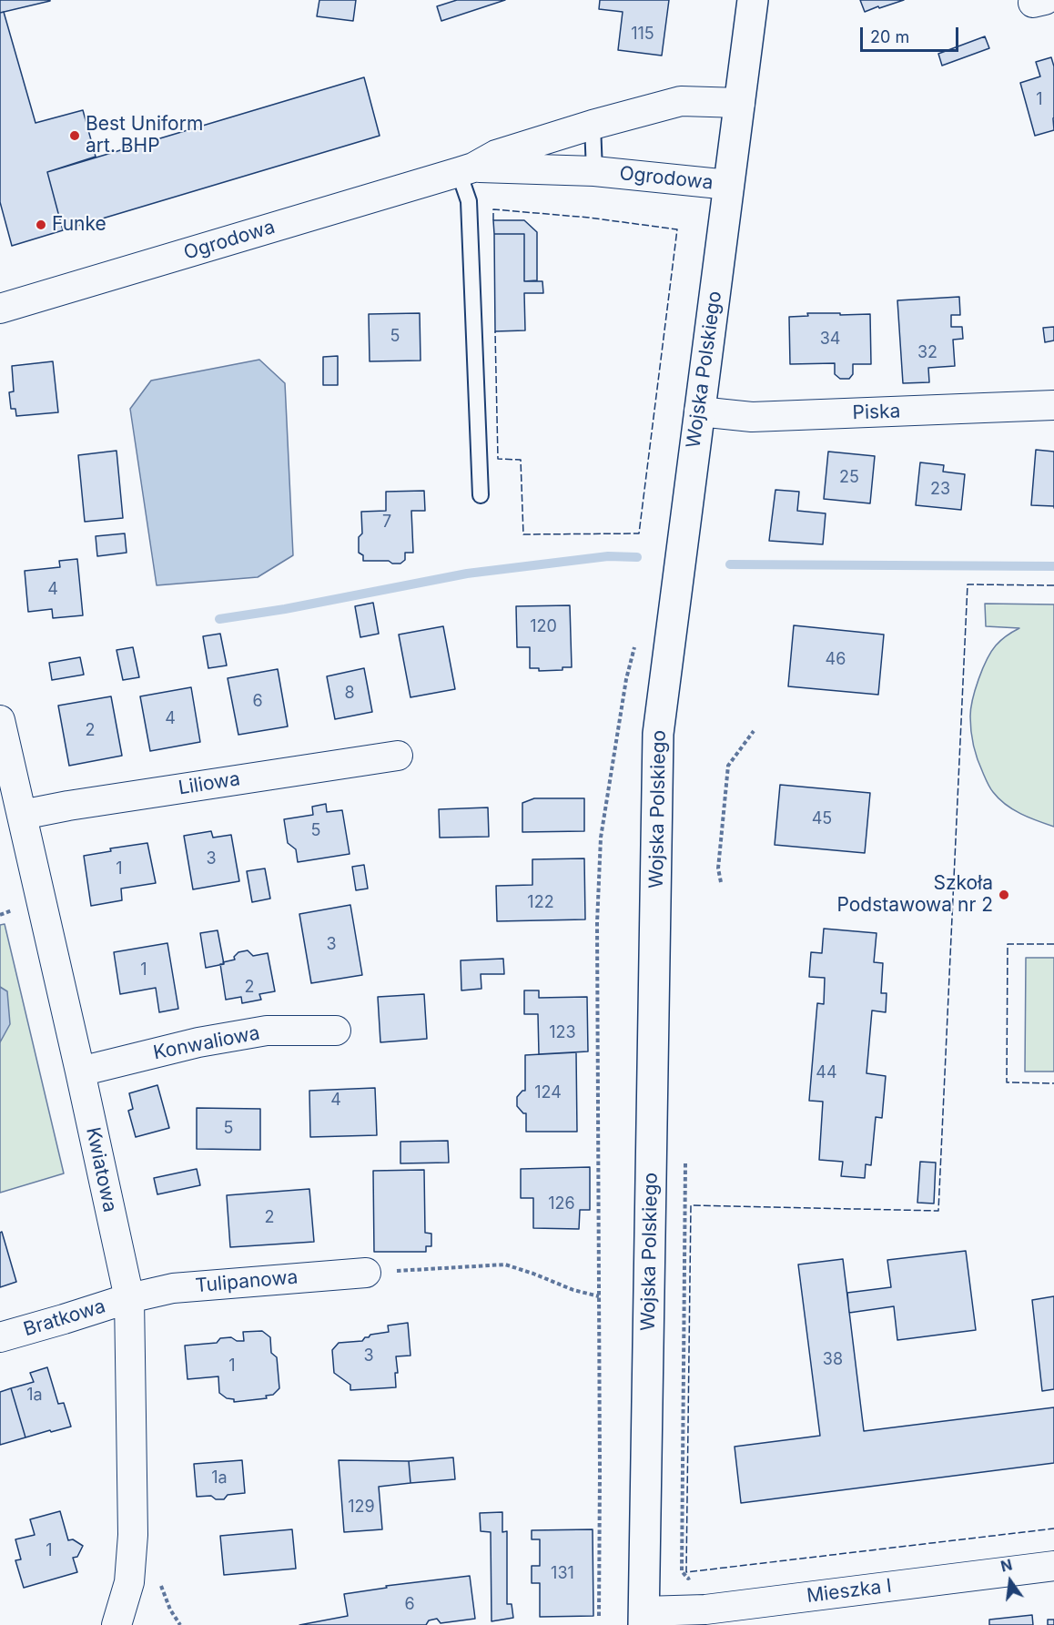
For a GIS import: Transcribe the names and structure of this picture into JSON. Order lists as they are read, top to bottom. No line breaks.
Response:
{"streets":{"main road":["Wojska Polskiego"],"street":["Ogrodowa","Piska","Liliowa","Konwaliowa","Kwiatowa","Tulipanowa","Bratkowa","Mieszka I"]},"crossings":[["Ogrodowa","Wojska Polskiego"],["Wojska Polskiego","Piska"],["Wojska Polskiego","Mieszka I"],["Liliowa","Kwiatowa"],["Konwaliowa","Kwiatowa"],["Kwiatowa","Tulipanowa"],["Kwiatowa","Bratkowa"],["Tulipanowa","Bratkowa"]],"places":["Best Uniform art. BHP","Funke","Szkoła Podstawowa nr 2"],"house_numbers":["115","1","5","34","32","25","23","7","4","120","46","8","6","4","2","45","5","3","1","122","3","1","2","123","44","124","4","5","126","2","3","38","1","1a","1a","129","1","131","6"],"scale_bar":"20 m","north":"top"}
